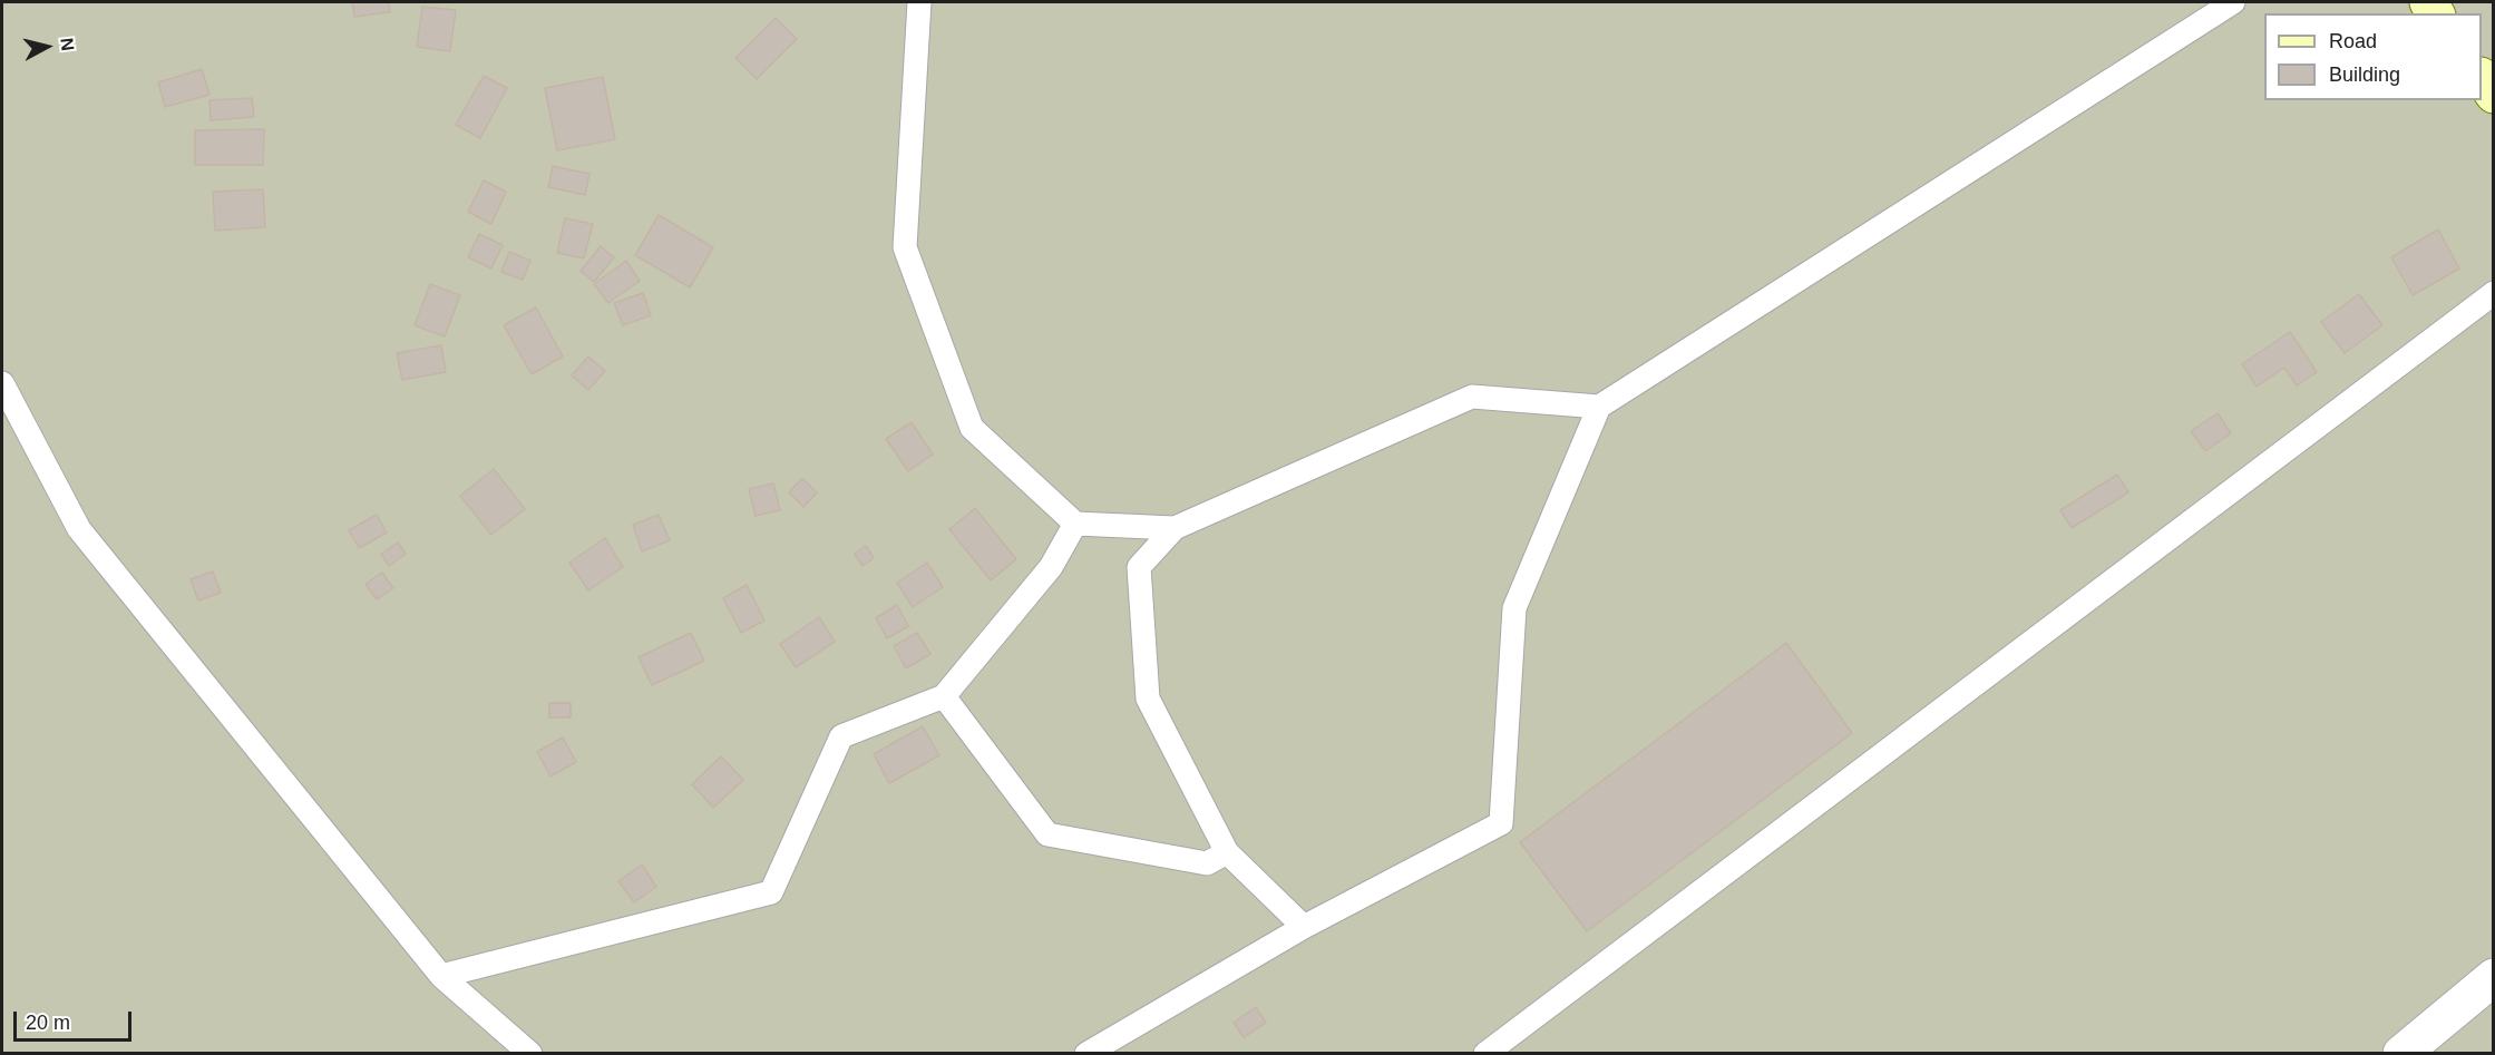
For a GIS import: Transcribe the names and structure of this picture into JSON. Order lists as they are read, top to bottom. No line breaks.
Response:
{"legend":["Road","Building"],"scale_bar":"20 m","north":"right"}
